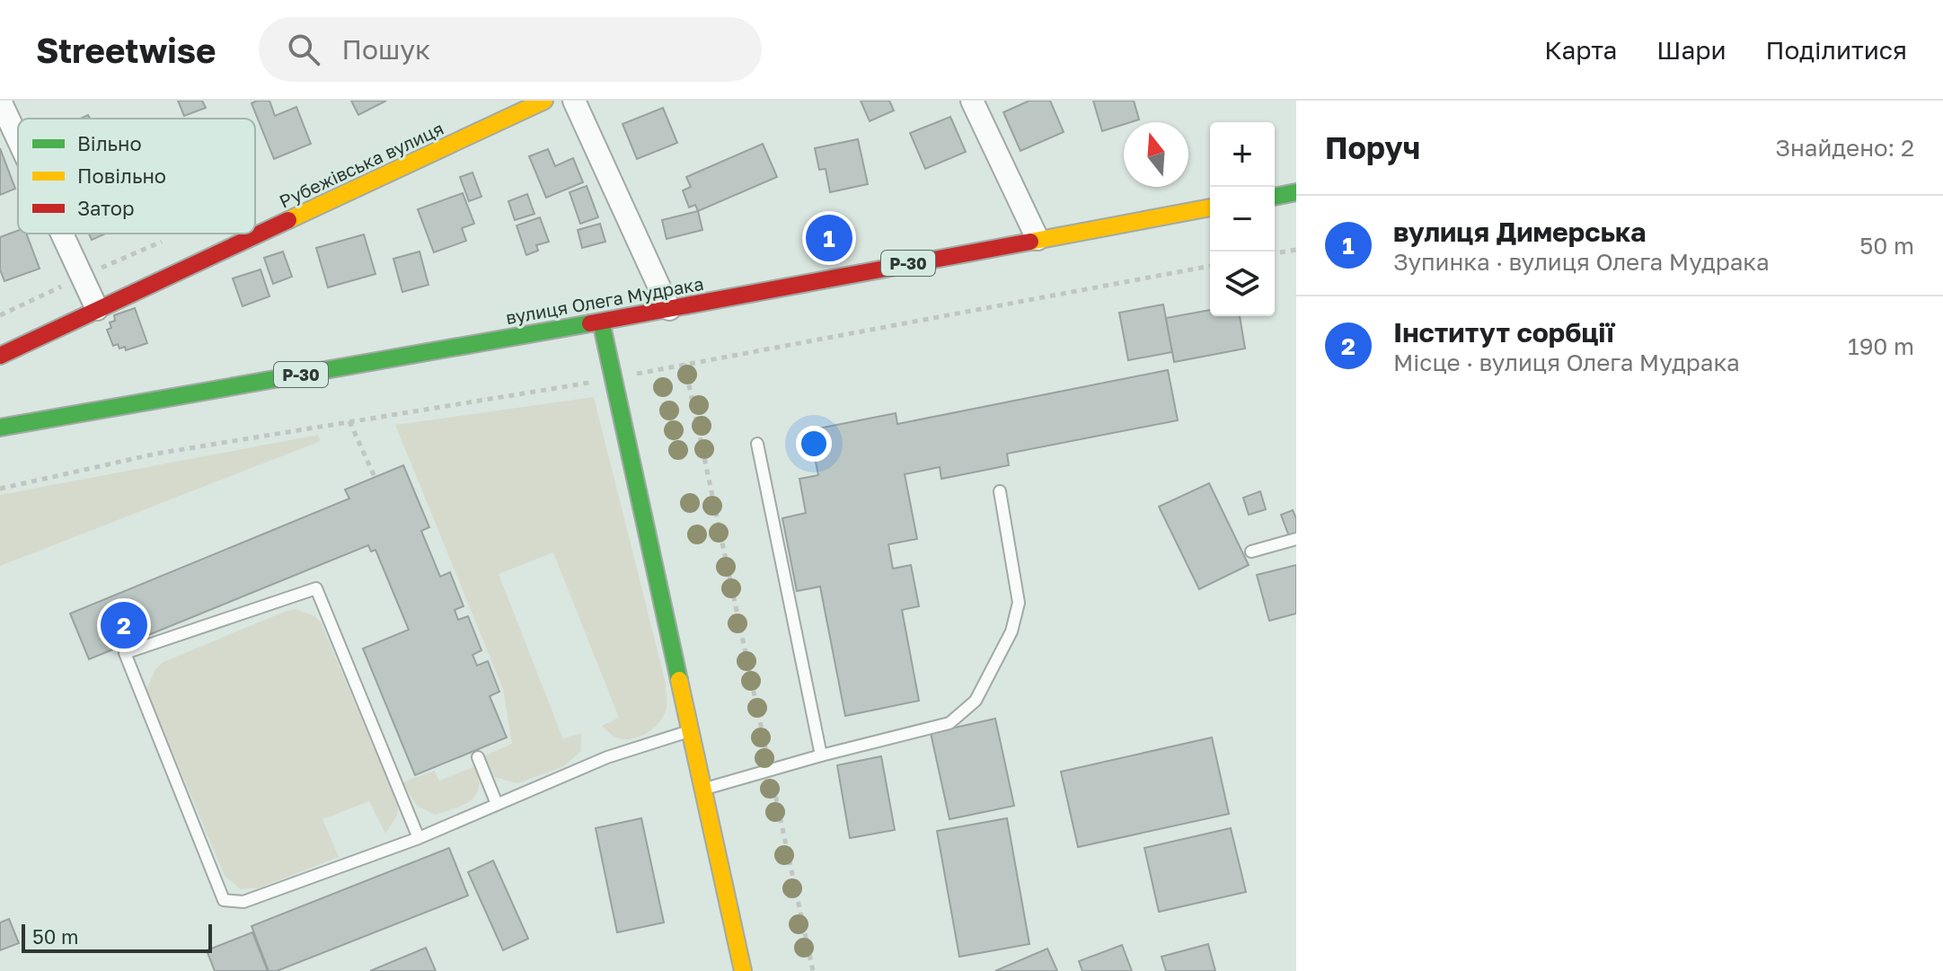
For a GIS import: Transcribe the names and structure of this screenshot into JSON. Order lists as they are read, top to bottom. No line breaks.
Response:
{"streets":{"street":["Рубежівська вулиця","Р-30","вулиця Олега Мудрака"]},"legend":["Вільно","Повільно","Затор"],"scale_bar":"50 m","north":"top","page":{"header":"Streetwise","search":"Пошук","nav":["Карта","Шари","Поділитися"],"heading":["Поруч","Знайдено: 2"],"map_buttons":["+","−"],"list":[{"mark":"1","name":"вулиця Димерська","note":"Зупинка · вулиця Олега Мудрака","value":"50 m"},{"mark":"2","name":"Інститут сорбції","note":"Місце · вулиця Олега Мудрака","value":"190 m"}],"pins":["1","2"],"scale":"50 m"}}
